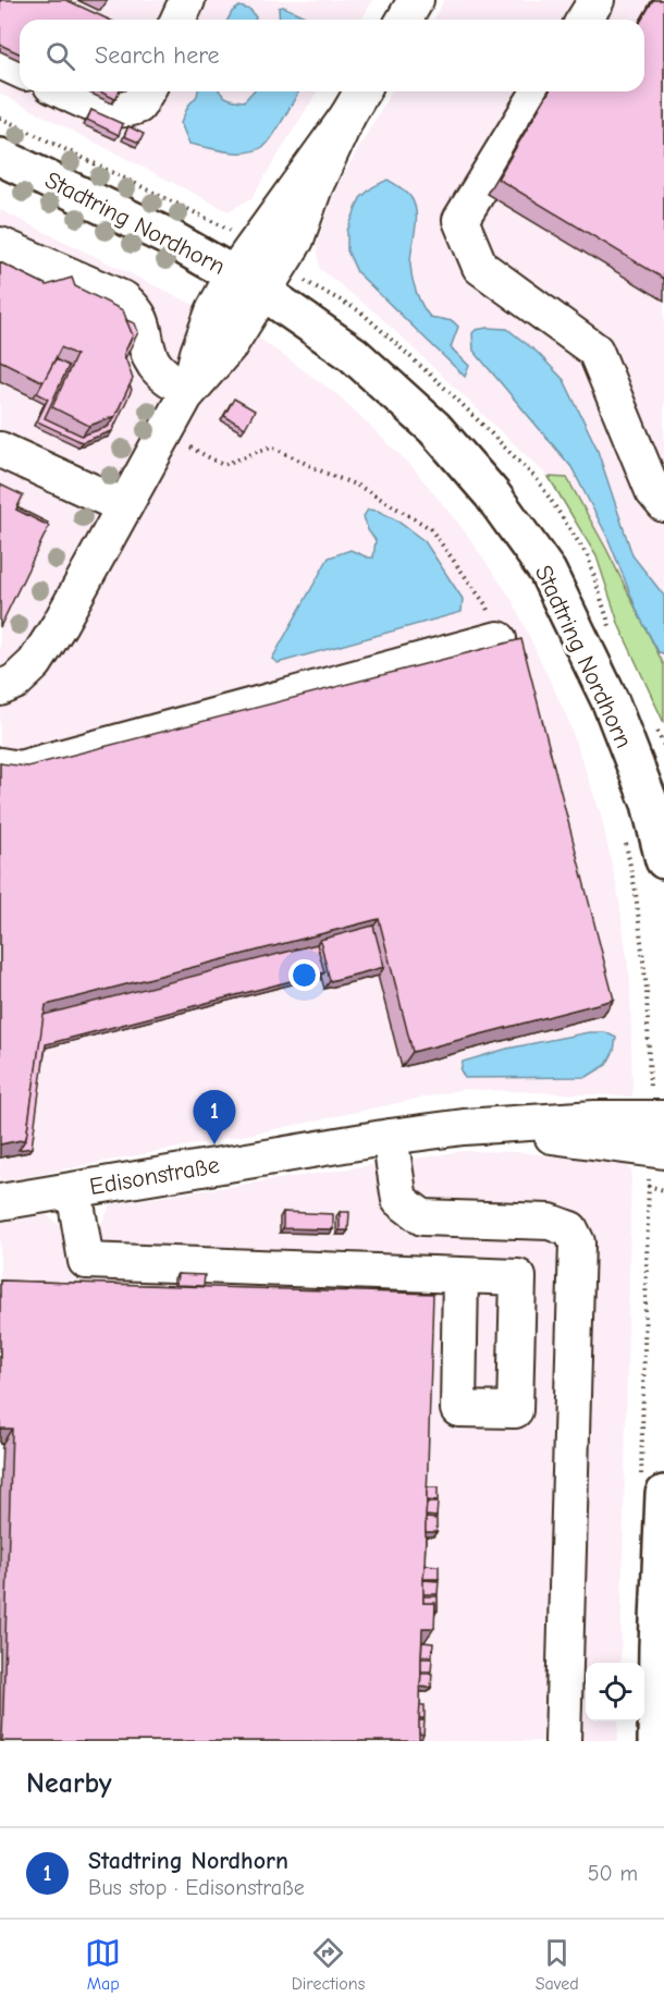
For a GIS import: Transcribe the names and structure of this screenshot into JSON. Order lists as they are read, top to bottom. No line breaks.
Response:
{"streets":{"main road":["Stadtring Nordhorn"],"street":["Edisonstraße"]},"page":{"search":"Search here","pins":"1","heading":"Nearby","list":[{"mark":"1","name":"Stadtring Nordhorn","note":"Bus stop · Edisonstraße","value":"50 m"}],"nav":["Map","Directions","Saved"]}}
